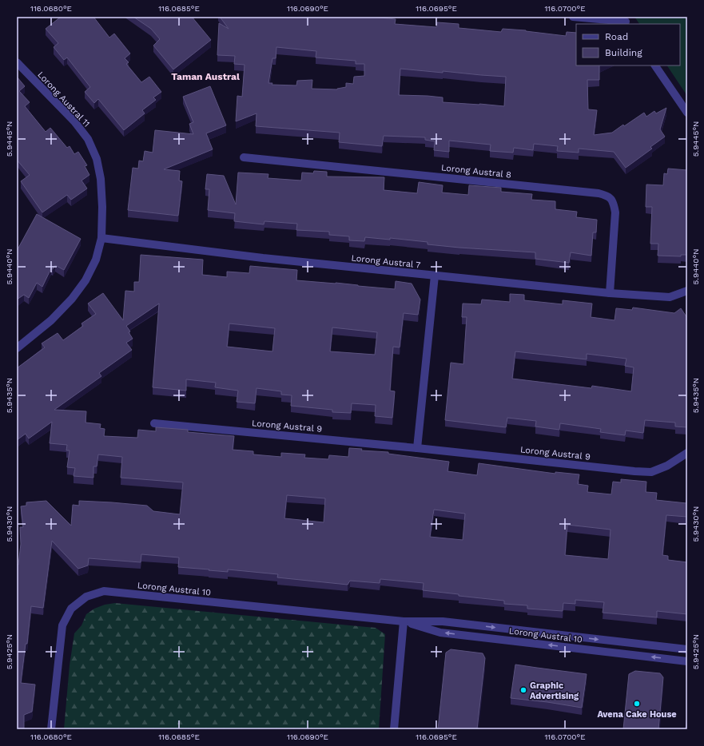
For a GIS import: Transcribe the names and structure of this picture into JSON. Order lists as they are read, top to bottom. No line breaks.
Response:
{"streets":{"street":["Lorong Austral 11","Lorong Austral 8","Lorong Austral 7","Lorong Austral 9","Lorong Austral 10"]},"crossings":[["Lorong Austral 11","Lorong Austral 7"],["Lorong Austral 8","Lorong Austral 7"]],"districts":["Taman Austral"],"places":["Graphic Advertising","Avena Cake House"],"legend":["Road","Building"],"coordinates":["116.0680°E","116.0685°E","116.0690°E","116.0695°E","116.0700°E","5.9445°N","5.9440°N","5.9435°N","5.9430°N","5.9425°N"]}
